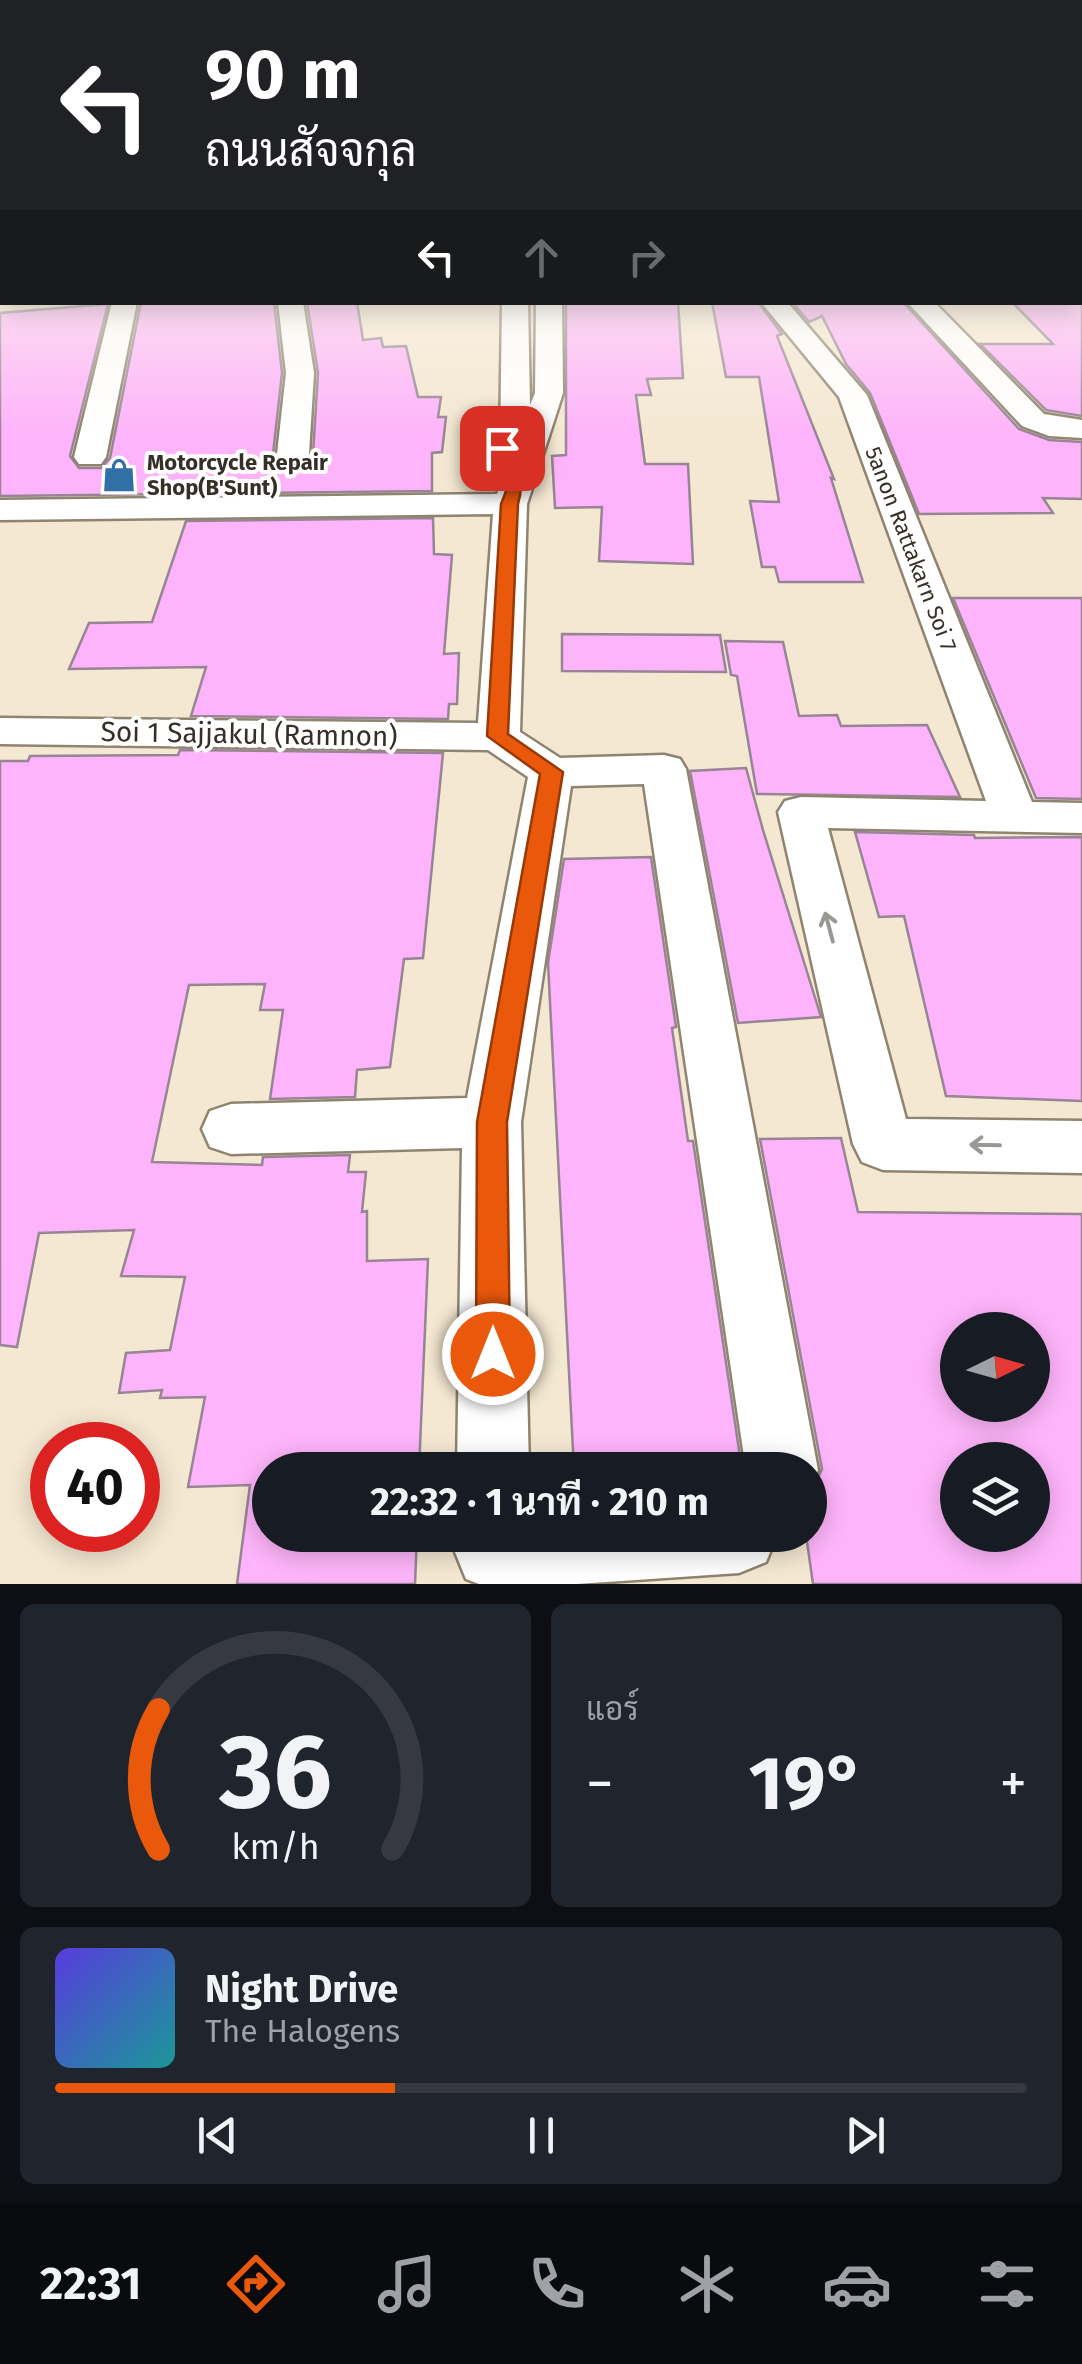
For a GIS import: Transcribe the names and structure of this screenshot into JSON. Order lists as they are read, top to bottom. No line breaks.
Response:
{"streets":{"street":["5anon Rattakarn Soi 7","Soi 1 Sajjakul (Ramnon)"]},"places":{"shop":["Motorcycle Repair Shop(B'Sunt)"]},"north":"right","page":{"turn":["90 m","ถนนสัจจกุล"],"limit":"40","trip":"22:32 · 1 นาที · 210 m","tile":"แอร์","heat":["−","19°","+"],"song":["Night Drive","The Halogens"],"tabs":"22:31","gauge":["36","km/h"]}}
